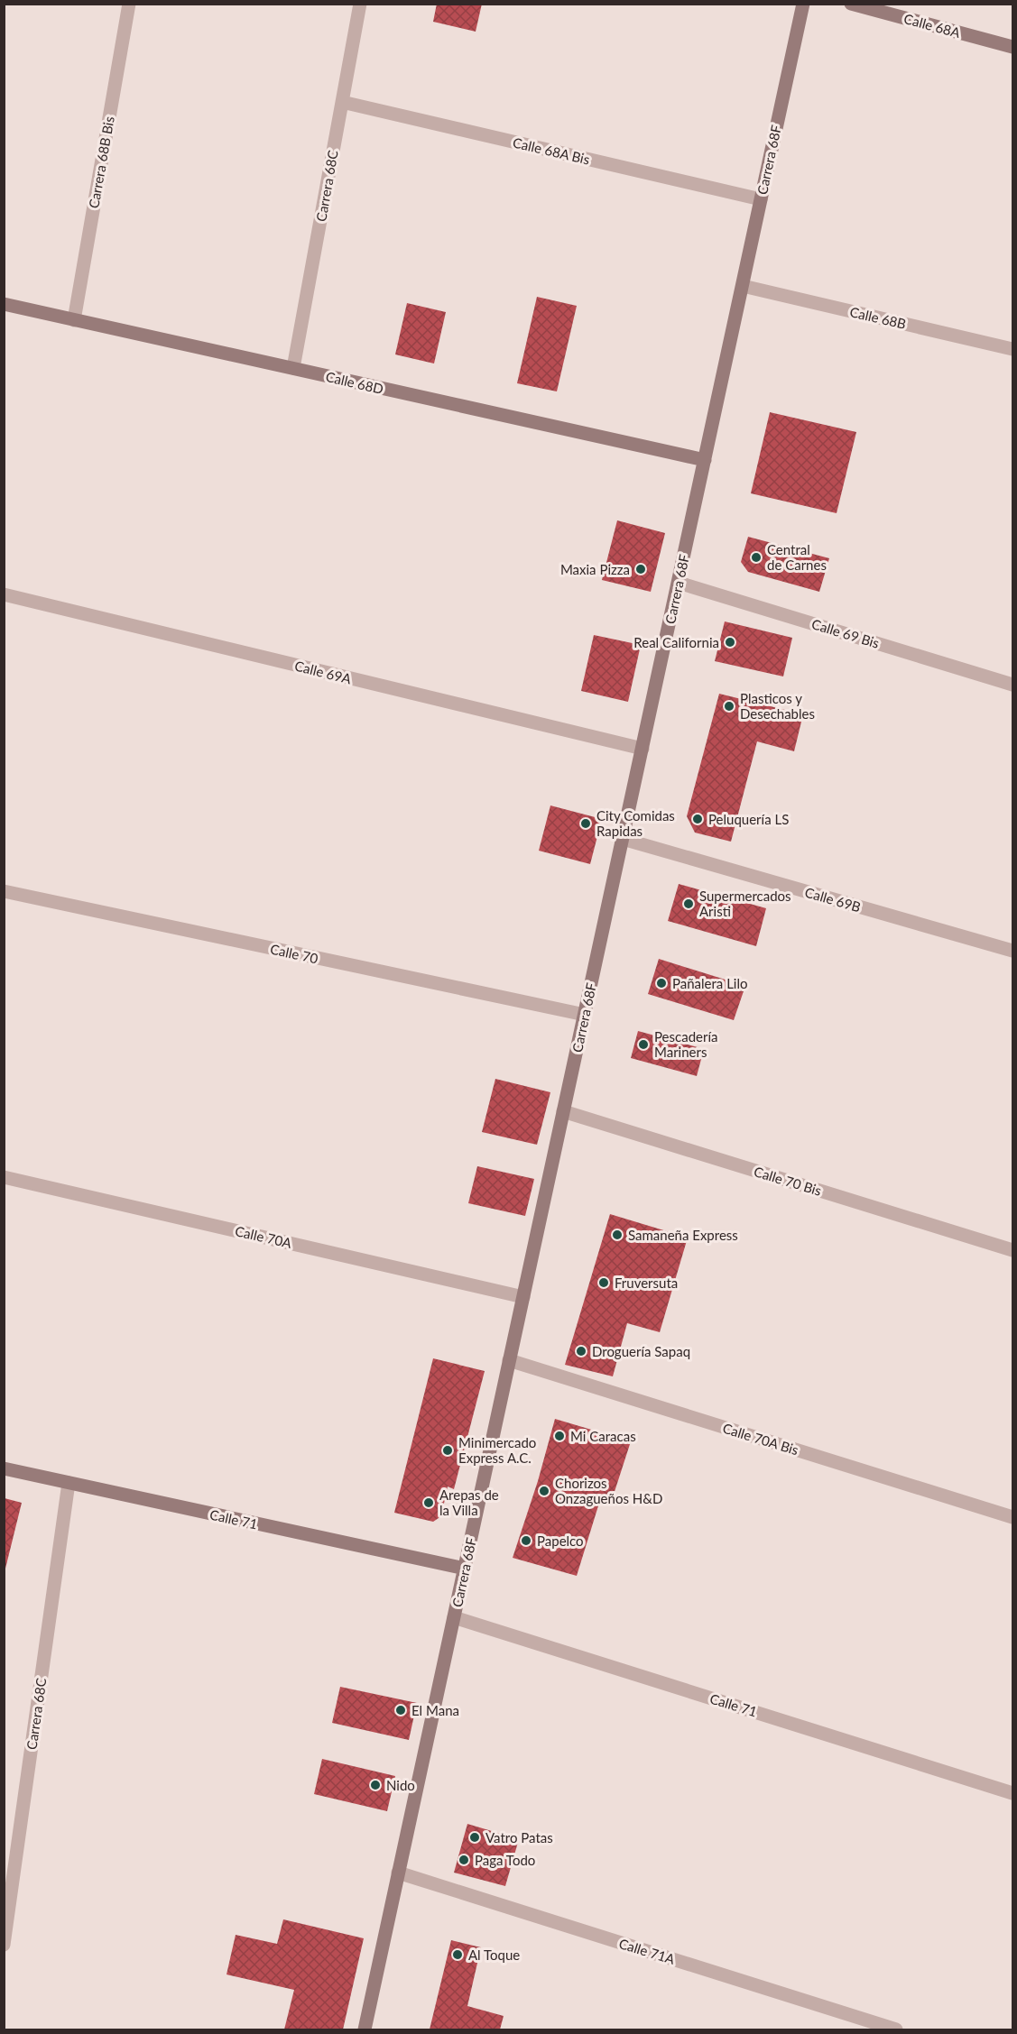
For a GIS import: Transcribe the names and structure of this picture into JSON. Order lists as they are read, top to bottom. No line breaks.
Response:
{"streets":{"street":["Calle 68A","Calle 68A Bis","Carrera 68F","Carrera 68B Bis","Carrera 68C","Calle 68B","Calle 68D","Calle 69 Bis","Calle 69A","Calle 69B","Calle 70","Calle 70 Bis","Calle 70A","Calle 70A Bis","Calle 71","Calle 71A"]},"crossings":[["Calle 68A Bis","Carrera 68F"],["Calle 68A Bis","Carrera 68C"],["Carrera 68F","Calle 68B"],["Carrera 68F","Calle 68D"],["Carrera 68F","Calle 69 Bis"],["Carrera 68F","Calle 69A"],["Carrera 68F","Calle 69B"],["Carrera 68F","Calle 70"],["Carrera 68F","Calle 70 Bis"],["Carrera 68F","Calle 70A"],["Carrera 68F","Calle 70A Bis"],["Carrera 68F","Calle 71"],["Carrera 68F","Calle 71A"],["Carrera 68B Bis","Calle 68D"],["Carrera 68C","Calle 68D"],["Carrera 68C","Calle 71"]],"places":["Central de Carnes","Maxia Pizza","Real California","Plasticos y Desechables","Peluquería LS","City Comidas Rapidas","Supermercados Aristi","Pañalera Lilo","Pescadería Mariners","Samaneña Express","Fruversuta","Droguería Sapaq","Mi Caracas","Minimercado Express A.C.","Chorizos Onzagueños H&D","Arepas de la Villa","Papelco","El Mana","Nido","Vatro Patas","Paga Todo","Al Toque"]}
